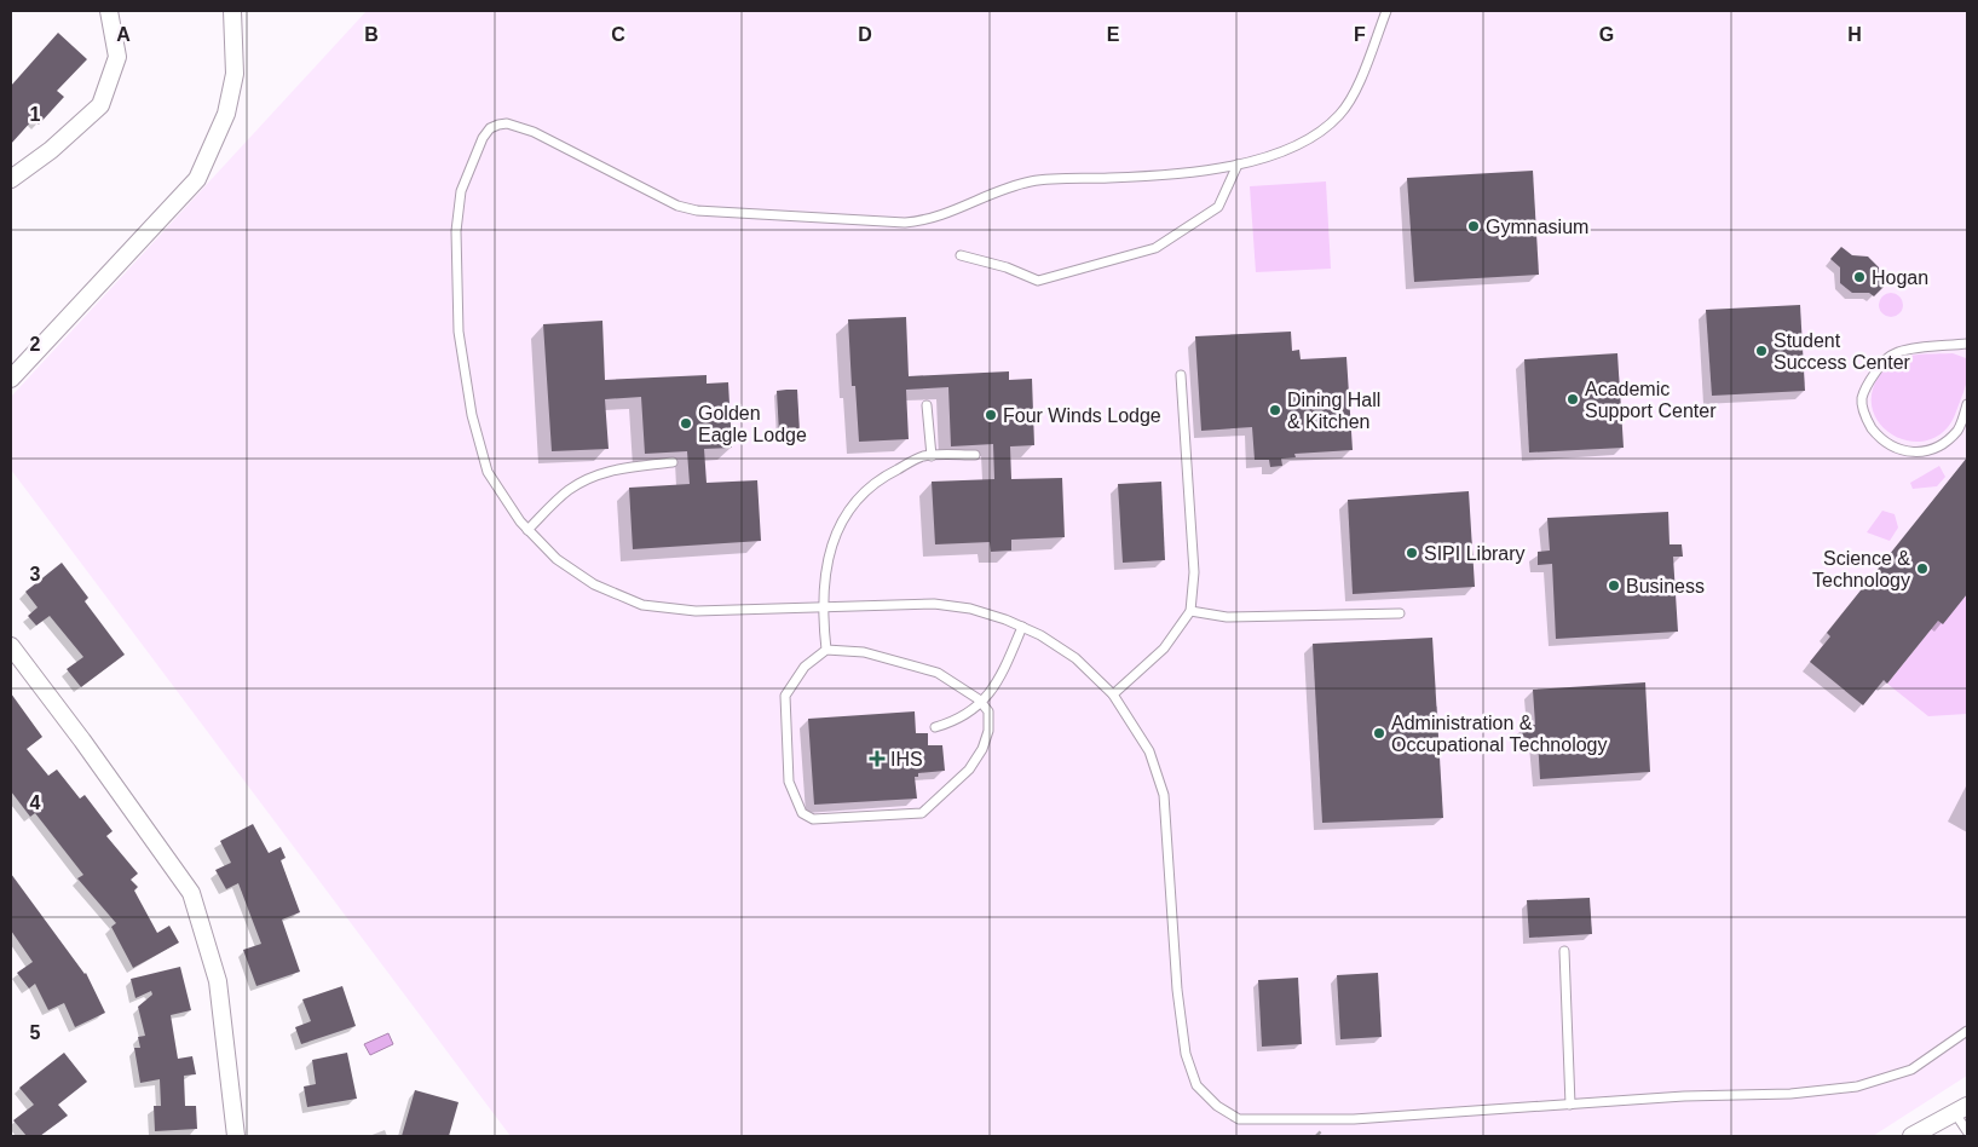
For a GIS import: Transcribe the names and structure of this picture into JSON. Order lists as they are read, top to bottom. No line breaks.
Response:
{"places":{"other":["Gymnasium","Hogan","Student Success Center","Academic Support Center","Dining Hall & Kitchen","Four Winds Lodge","Golden Eagle Lodge","SIPI Library","Science & Technology","Business","Administration & Occupational Technology"],"health":["IHS"]},"grid":{"columns":["A","B","C","D","E","F","G","H"],"rows":["1","2","3","4","5"]}}
